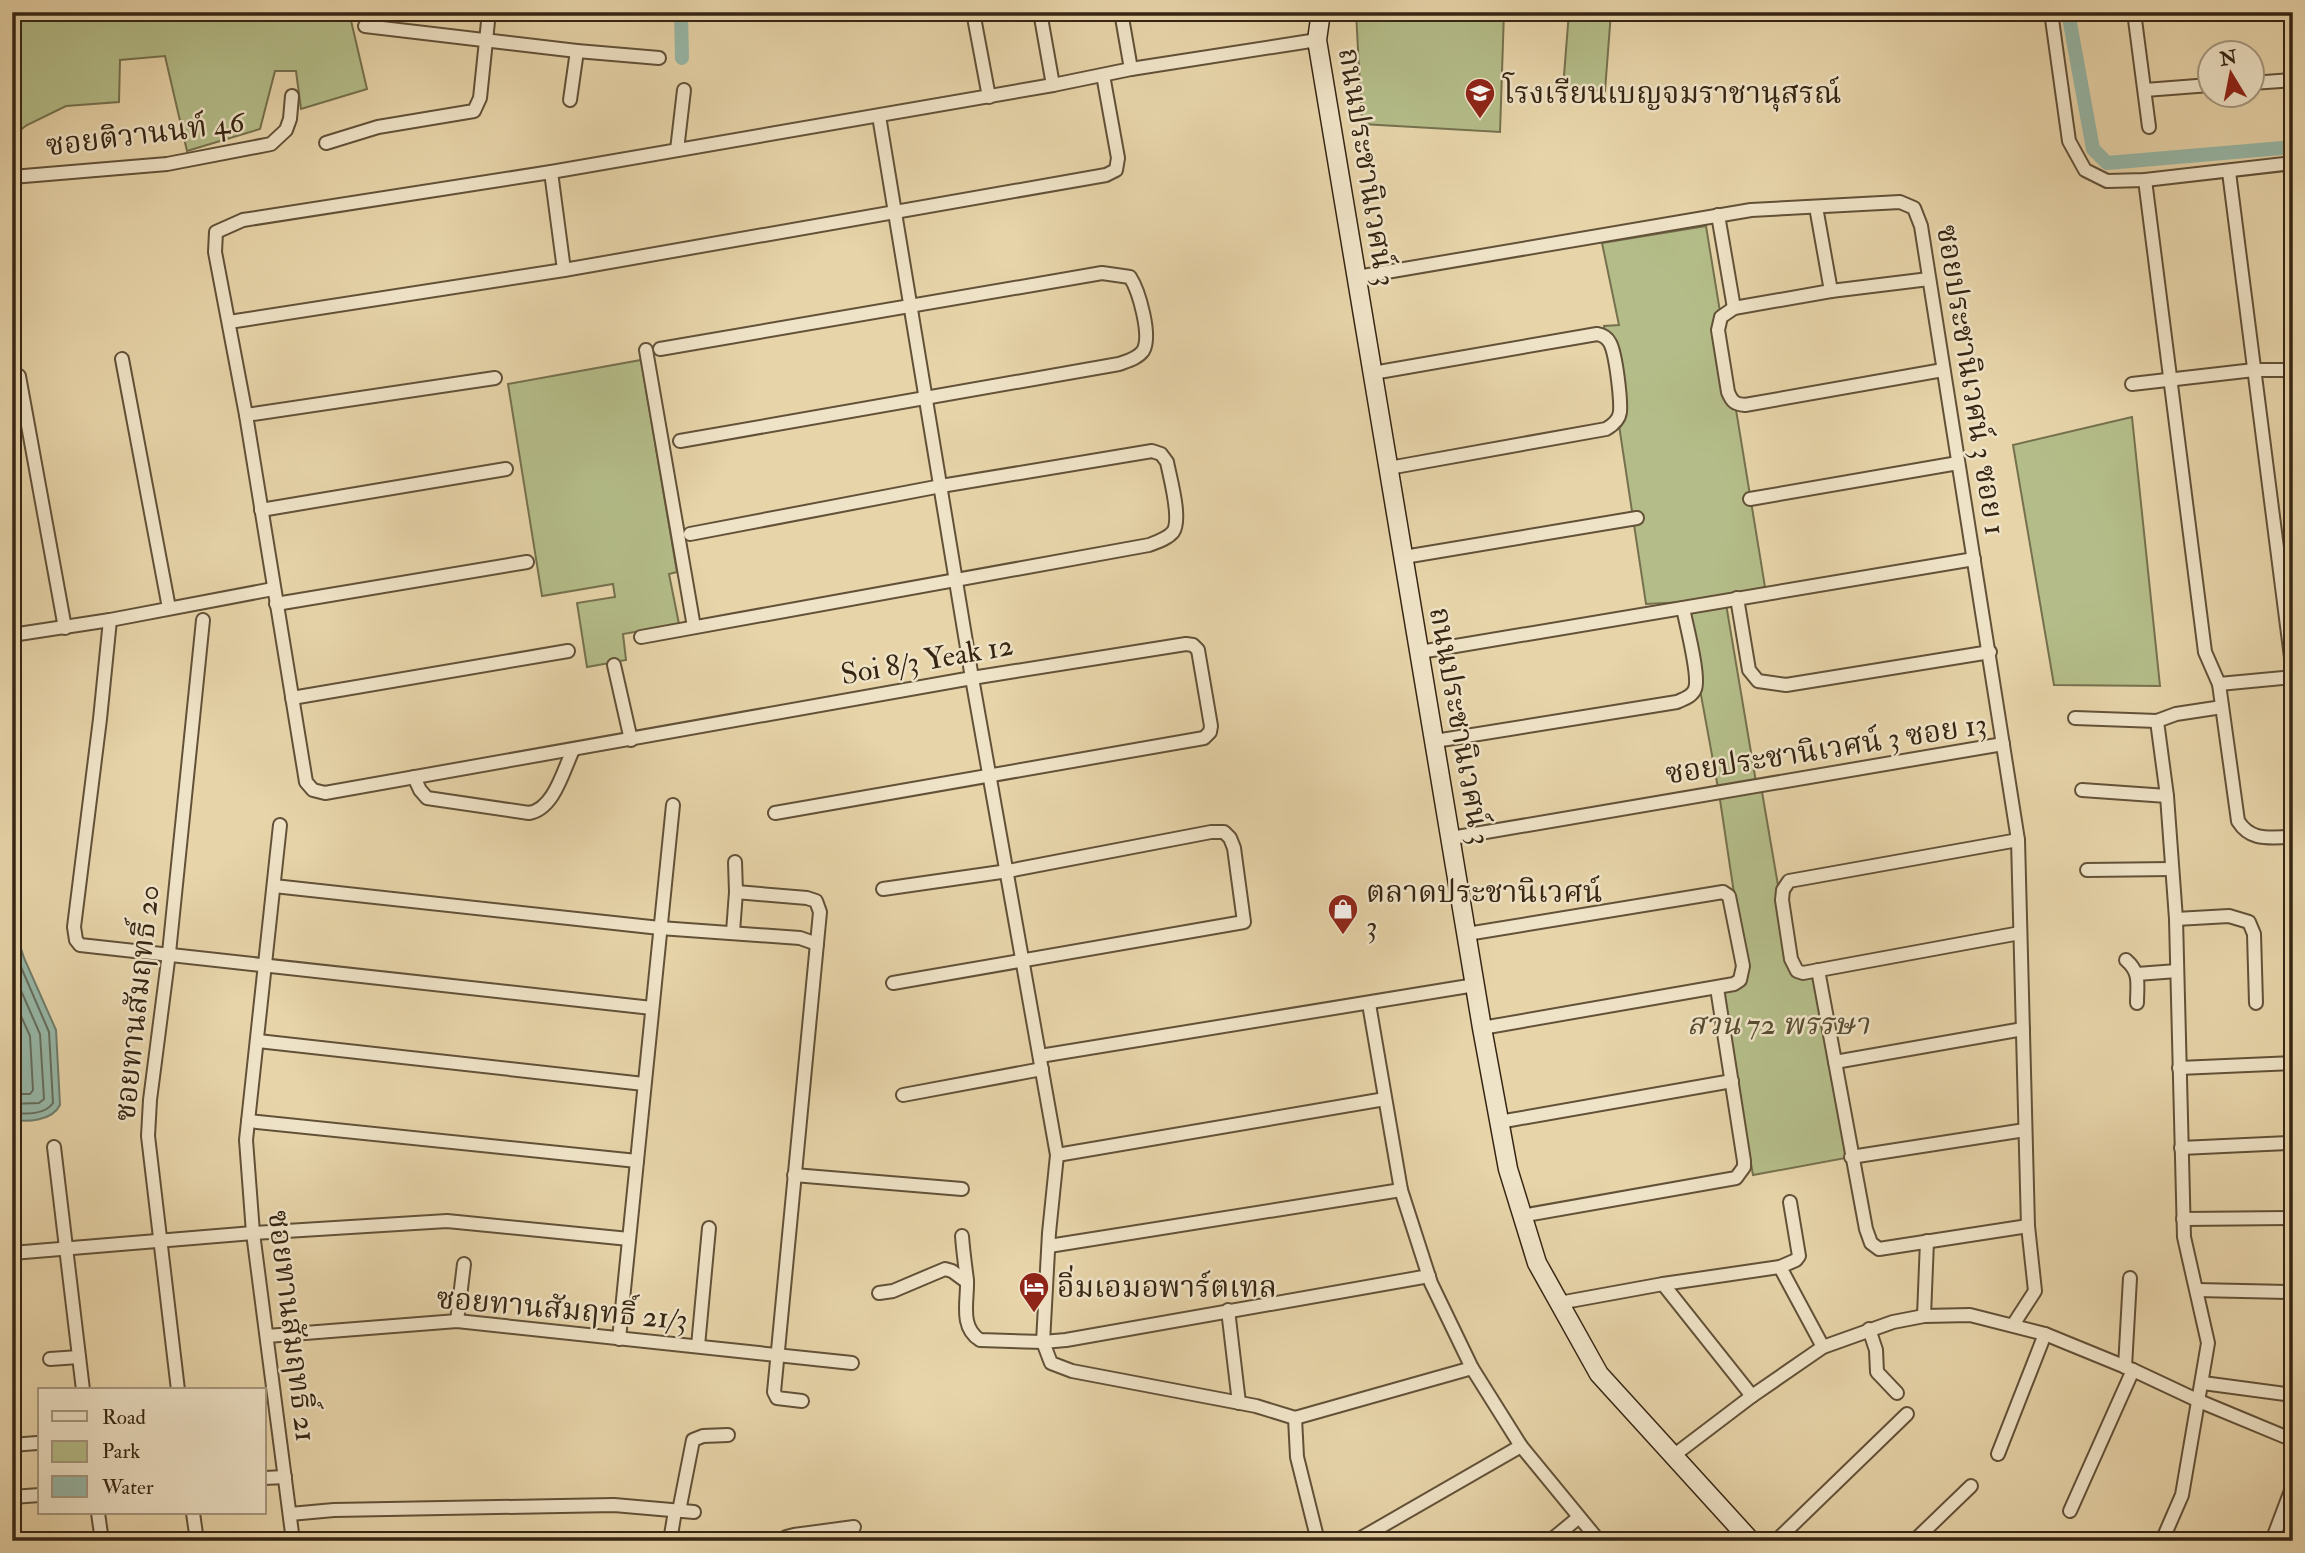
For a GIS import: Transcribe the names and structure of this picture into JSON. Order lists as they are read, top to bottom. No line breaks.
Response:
{"streets":{"street":["ซอยติวานนท์ 46","ถนนประชานิเวศน์ 3","ซอยประชานิเวศน์ 3 ซอย 1","Soi 8/3 Yeak 12","ซอยประชานิเวศน์ 3 ซอย 13","ซอยทานสัมฤทธิ์ 20","ซอยทานสัมฤทธิ์ 21/3","ซอยทานสัมฤทธิ์ 21"]},"crossings":[["ถนนประชานิเวศน์ 3","ซอยประชานิเวศน์ 3 ซอย 1"],["ถนนประชานิเวศน์ 3","ซอยประชานิเวศน์ 3 ซอย 13"],["ซอยประชานิเวศน์ 3 ซอย 1","ซอยประชานิเวศน์ 3 ซอย 13"],["ซอยทานสัมฤทธิ์ 21/3","ซอยทานสัมฤทธิ์ 21"]],"parks":["สวน 72 พรรษา"],"places":{"school or university":["โรงเรียนเบญจมราชานุสรณ์"],"shop":["ตลาดประชานิเวศน์ 3"],"hotel":["อิ่มเอมอพาร์ตเทล"]},"legend":["Road","Park","Water"],"north":"top"}
